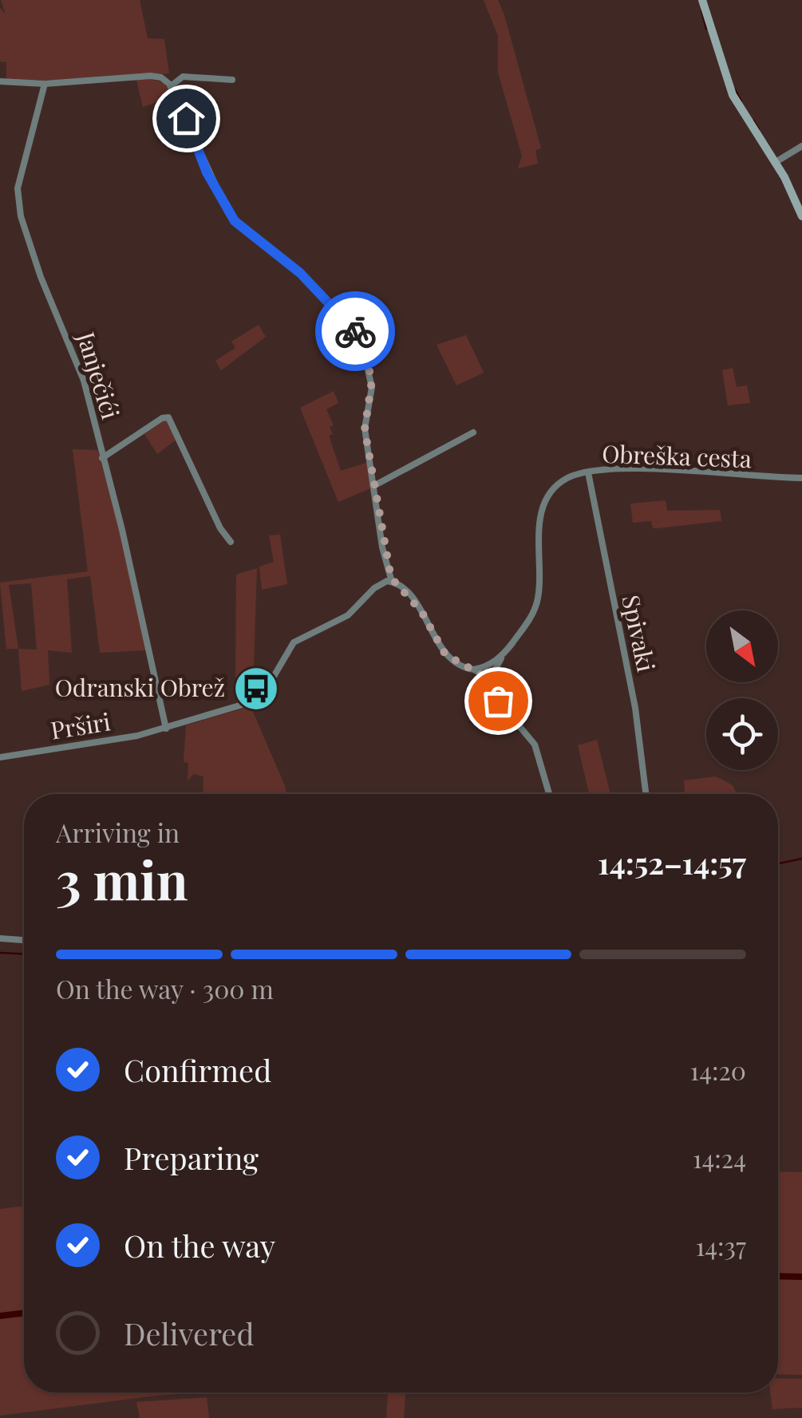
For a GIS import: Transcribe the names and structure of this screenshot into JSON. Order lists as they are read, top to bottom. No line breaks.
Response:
{"streets":{"street":["Janječići","Obreška cesta","Spivaki","Prširi"]},"crossings":[["Janječići","Prširi"],["Obreška cesta","Spivaki"]],"places":{"bus stop":["Odranski Obrež"]},"north":"bottom right","page":{"heading":["3 min","Arriving in","14:52–14:57"],"bar":"On the way · 300 m","list":[["Confirmed","14:20"],["Preparing","14:24"],["On the way","14:37"],"Delivered"]}}
